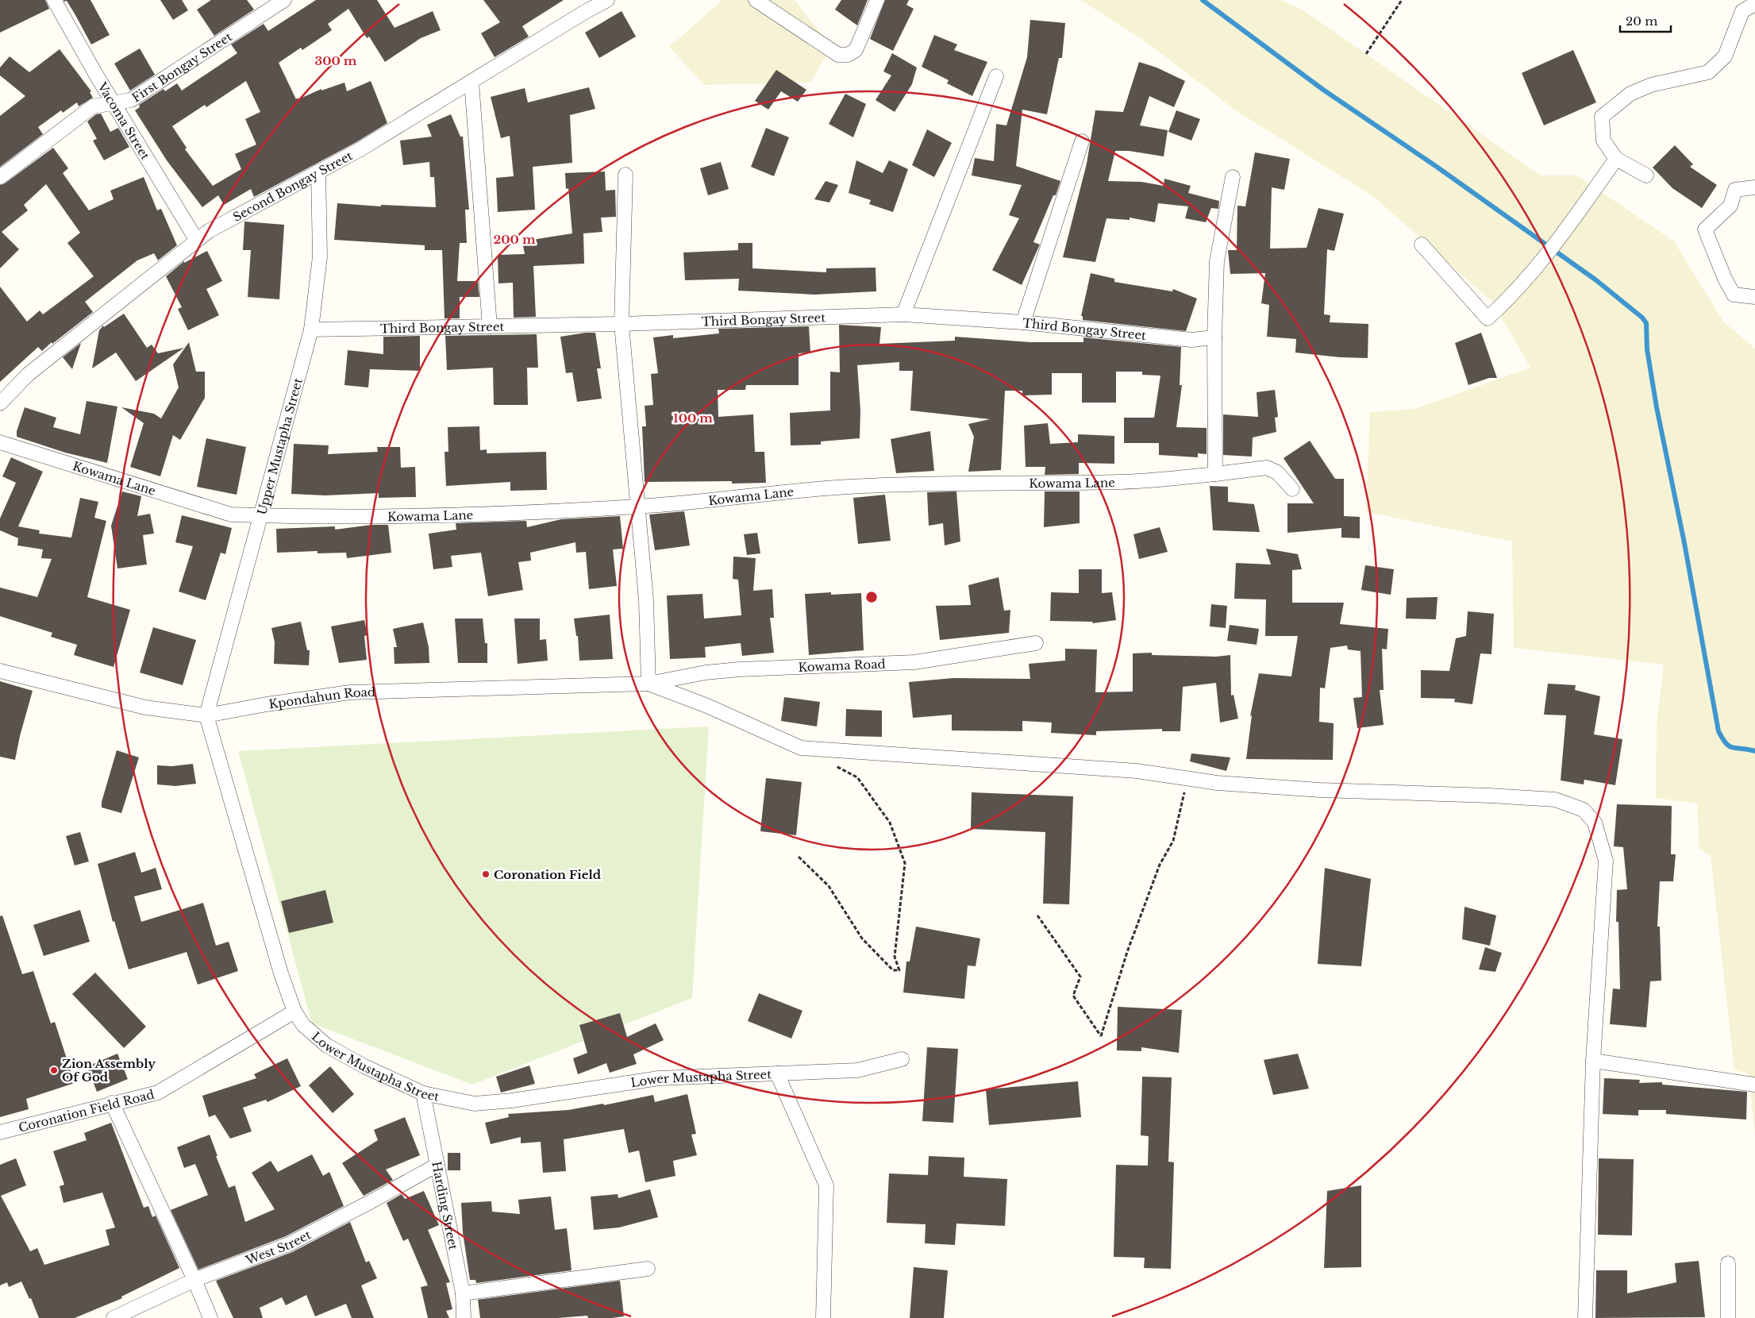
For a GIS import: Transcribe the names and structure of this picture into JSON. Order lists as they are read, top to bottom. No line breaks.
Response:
{"streets":{"street":["First Bongay Street","Vacoma Street","Second Bongay Street","Third Bongay Street","Upper Mustapha Street","Kowama Lane","Kowama Road","Kpondahun Road","Lower Mustapha Street","Coronation Field Road","Harding Street","West Street"]},"crossings":[["First Bongay Street","Vacoma Street"],["Vacoma Street","Second Bongay Street"],["Second Bongay Street","Upper Mustapha Street"],["Third Bongay Street","Upper Mustapha Street"],["Upper Mustapha Street","Kowama Lane"],["Upper Mustapha Street","Kpondahun Road"],["Upper Mustapha Street","Lower Mustapha Street"],["Kowama Road","Kpondahun Road"],["Kpondahun Road","Lower Mustapha Street"],["Lower Mustapha Street","Coronation Field Road"],["Lower Mustapha Street","Harding Street"],["Harding Street","West Street"]],"places":["Coronation Field","Zion Assembly Of God"],"scale_bar":"20 m","rings":["300 m","200 m","100 m"]}
